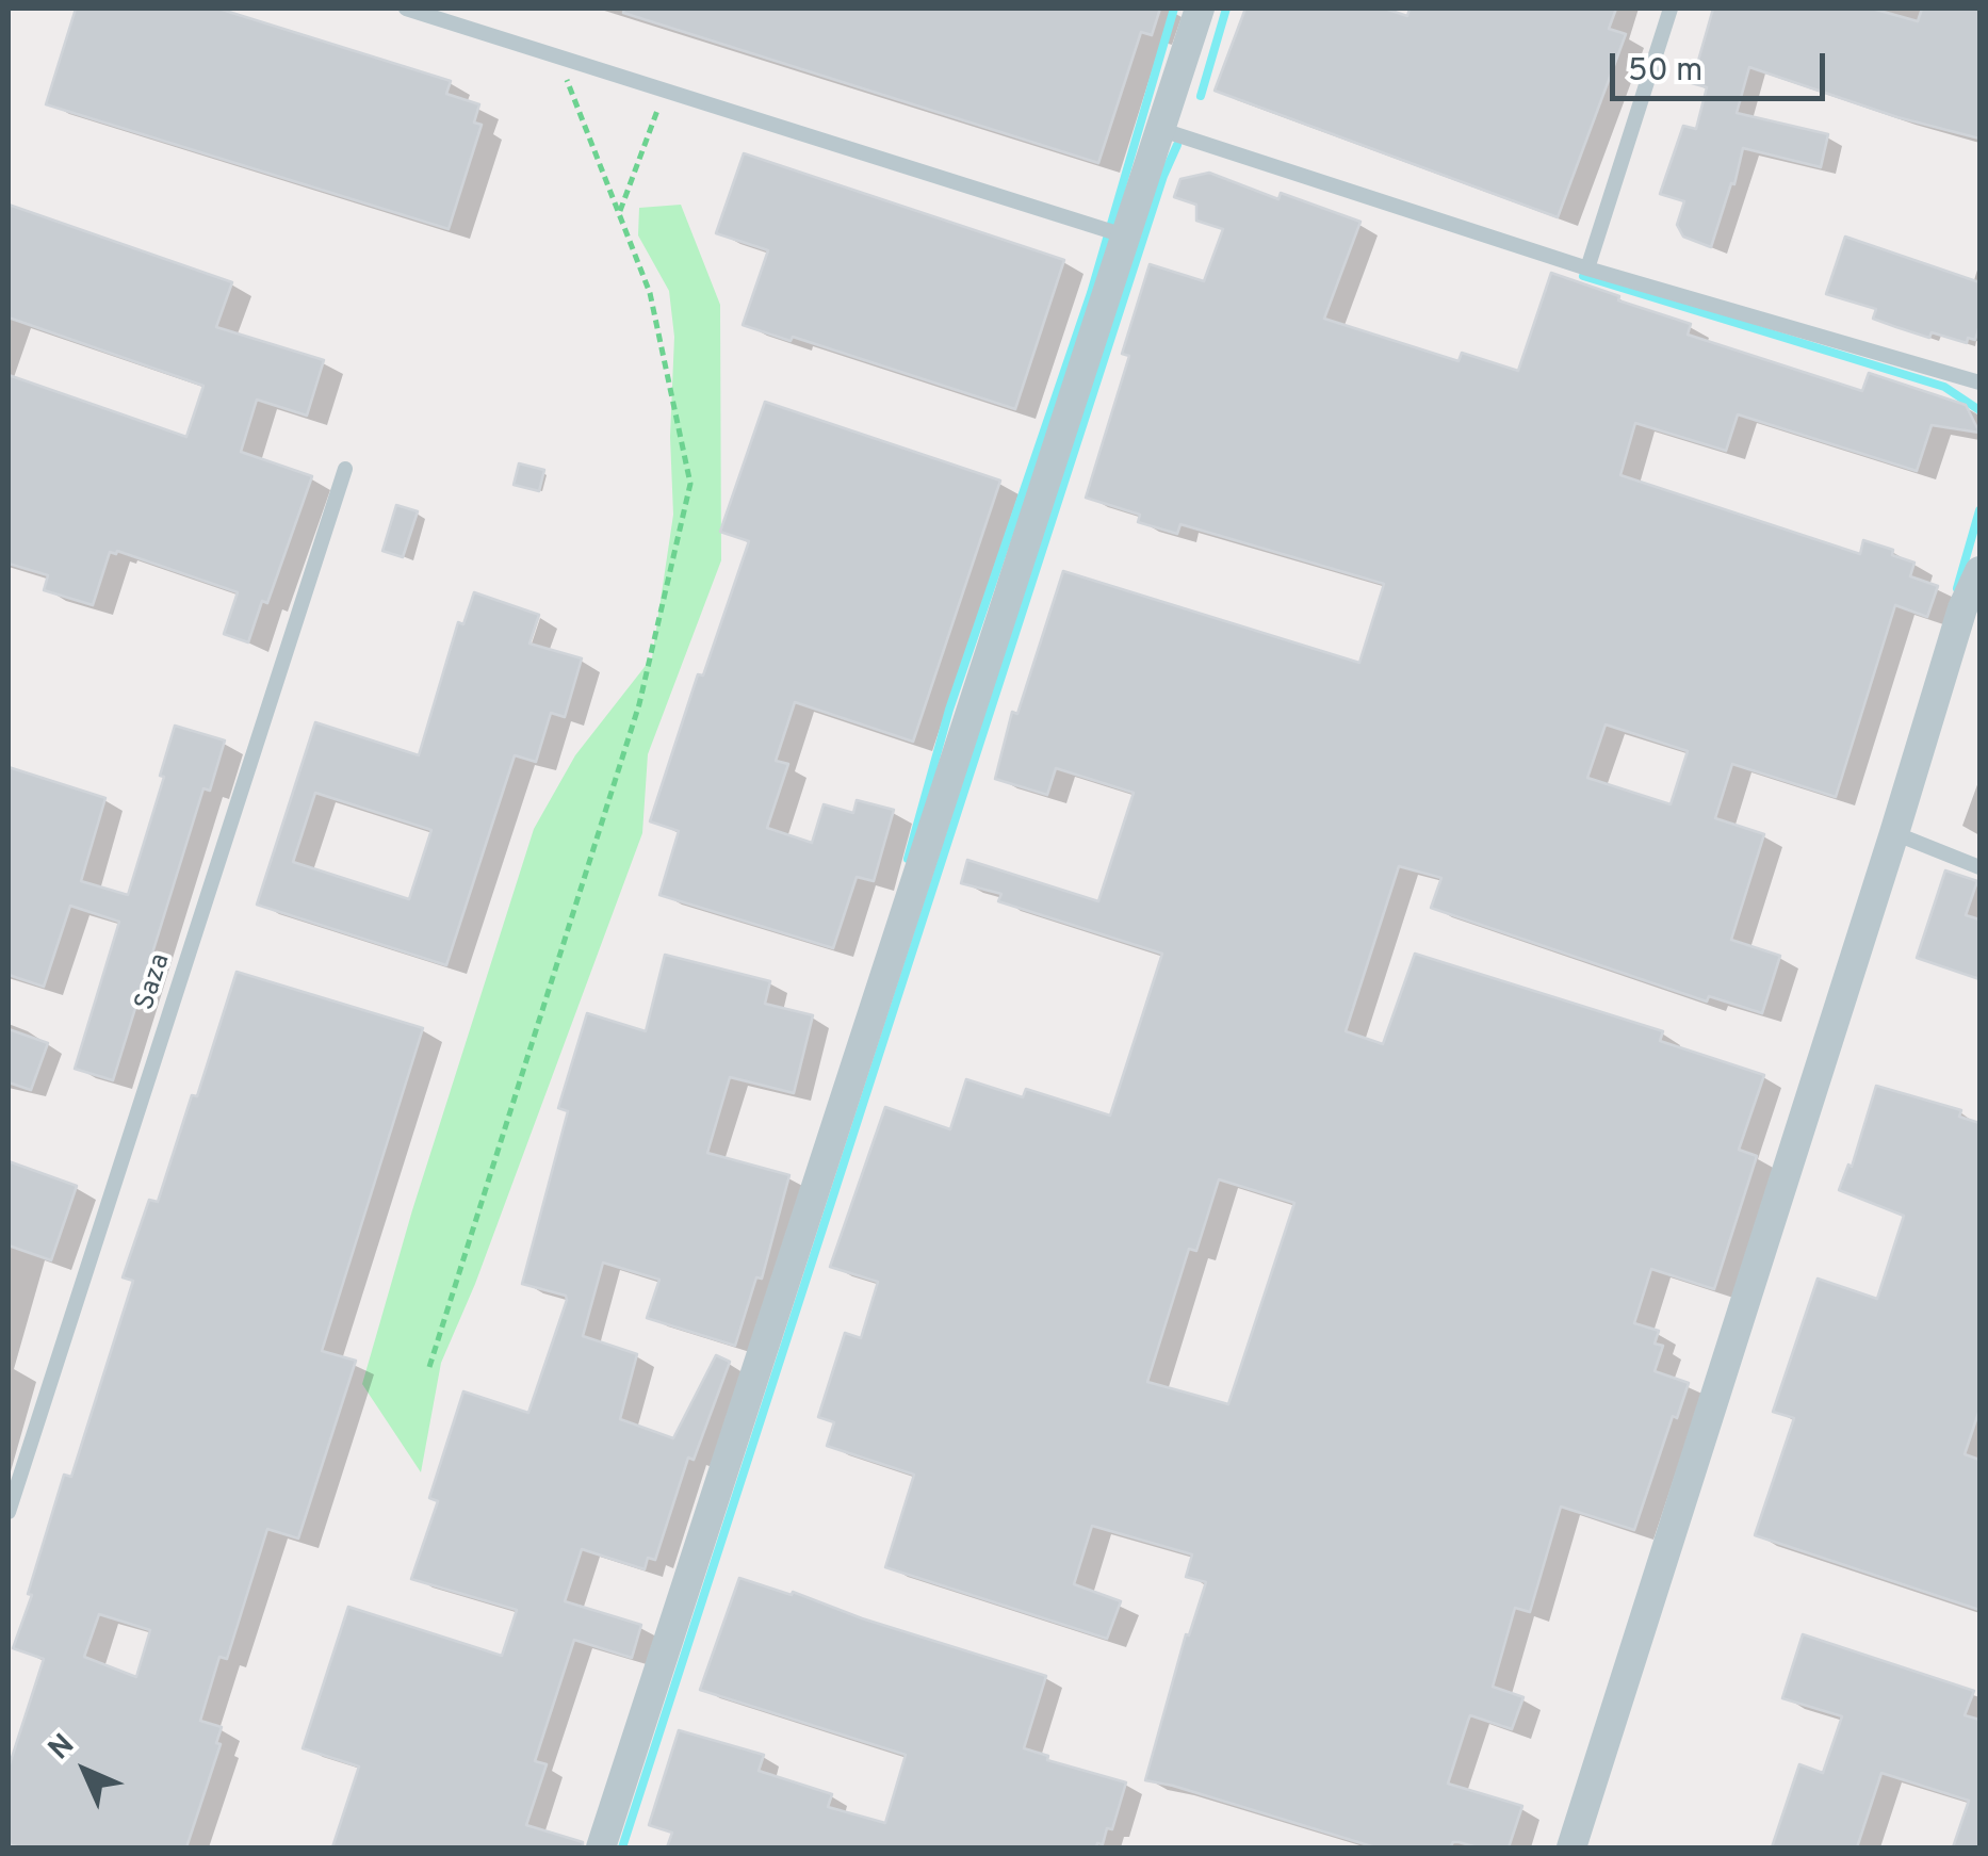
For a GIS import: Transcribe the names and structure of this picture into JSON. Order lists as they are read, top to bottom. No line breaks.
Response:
{"streets":{"lane":["Saza"]},"scale_bar":"50 m","north":"top left"}
